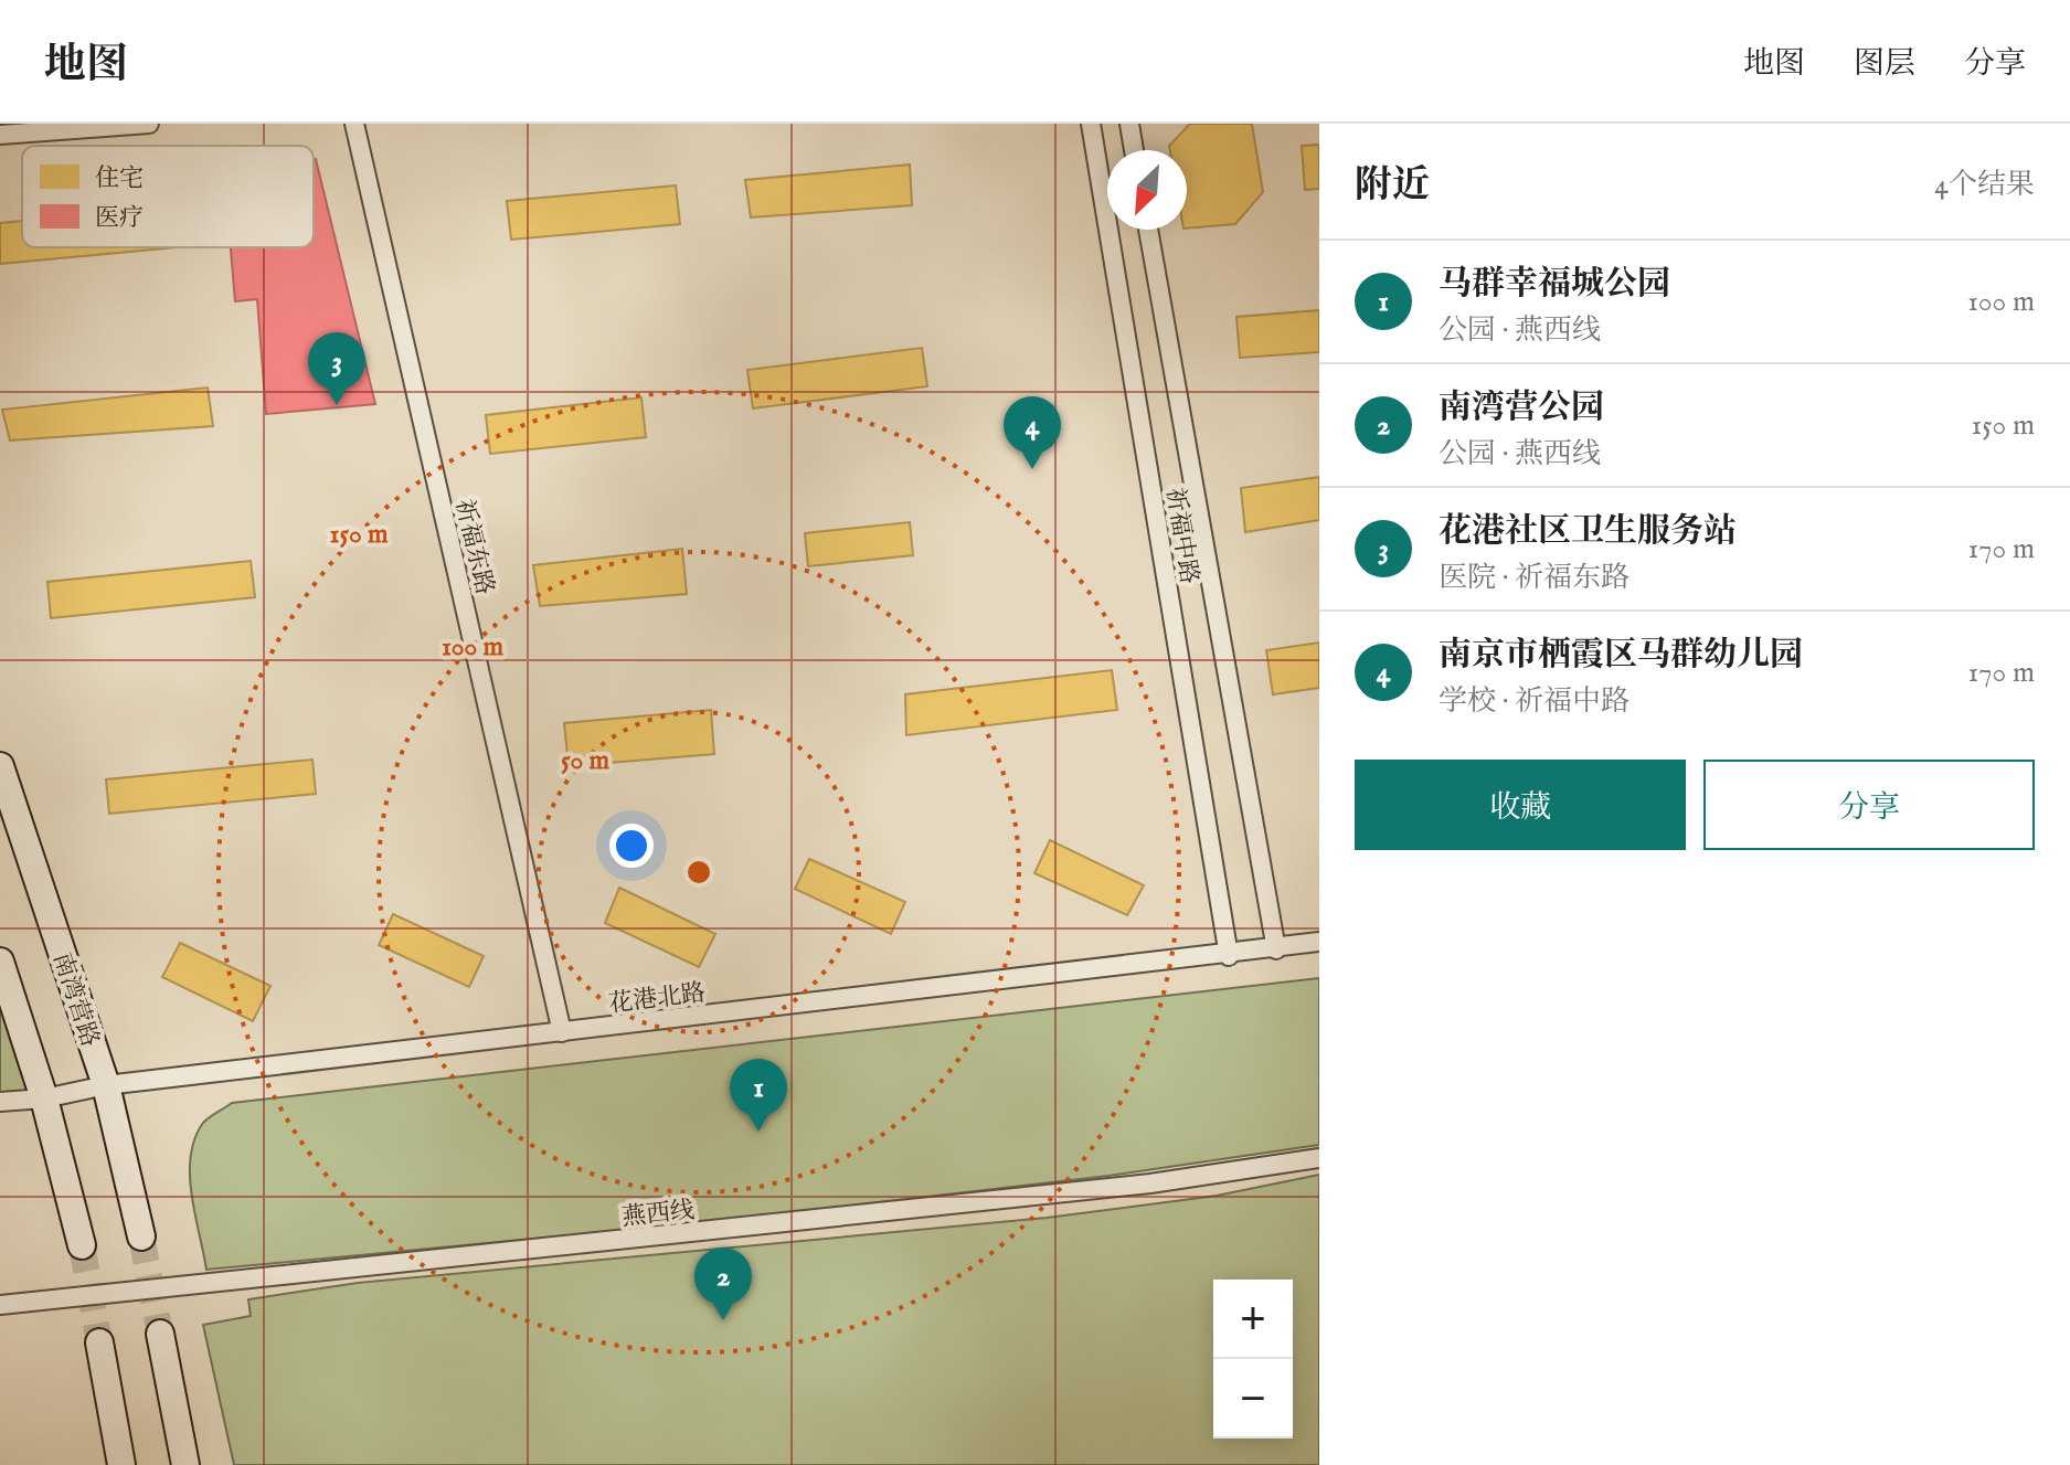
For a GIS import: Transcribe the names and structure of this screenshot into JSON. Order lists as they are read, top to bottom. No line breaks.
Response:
{"streets":{"main road":["南湾营路"],"street":["祈福中路","祈福东路","花港北路","燕西线"]},"crossings":[["祈福中路","花港北路"],["祈福东路","花港北路"],["花港北路","南湾营路"]],"legend":["住宅","医疗"],"north":"bottom left","page":{"header":"地图","nav":["地图","图层","分享"],"heading":["附近","4个结果"],"list":[{"mark":"1","name":"马群幸福城公园","note":"公园 · 燕西线","value":"100 m"},{"mark":"2","name":"南湾营公园","note":"公园 · 燕西线","value":"150 m"},{"mark":"3","name":"花港社区卫生服务站","note":"医院 · 祈福东路","value":"170 m"},{"mark":"4","name":"南京市栖霞区马群幼儿园","note":"学校 · 祈福中路","value":"170 m"}],"pins":["3","4","1","2"],"buttons":["收藏","分享"],"map_buttons":["+","−"]},"rings":["150 m","100 m","50 m"]}
